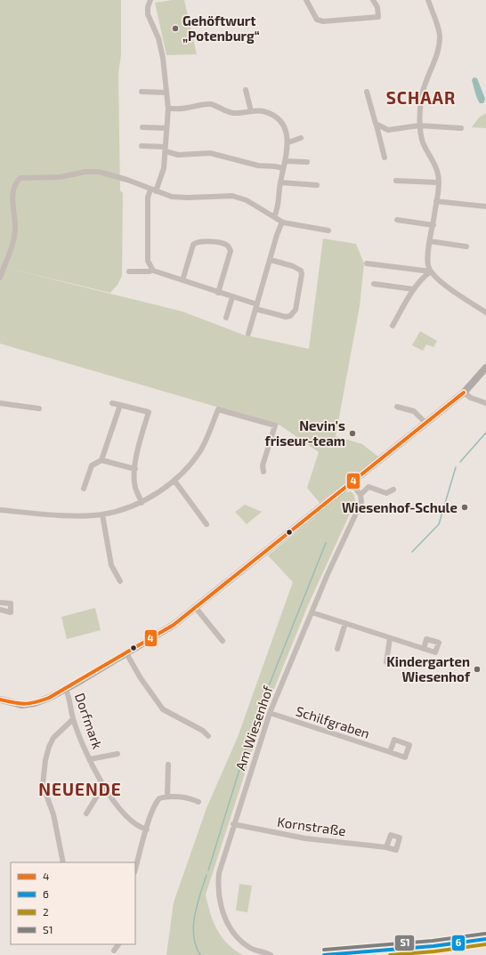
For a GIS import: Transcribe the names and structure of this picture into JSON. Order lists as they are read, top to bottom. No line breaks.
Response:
{"streets":{"street":["Dorfmark","Schilfgraben","Am Wiesenhof","Kornstraße"]},"crossings":[["Schilfgraben","Am Wiesenhof"],["Am Wiesenhof","Kornstraße"]],"districts":["SCHAAR","NEUENDE"],"places":["Gehöftwurt „Potenburg“","Nevin's friseur-team","Wiesenhof-Schule","Kindergarten Wiesenhof"],"lines":["transit line 4","transit line S1","transit line 6","transit line 2"],"legend":["4","6","2","S1"]}
